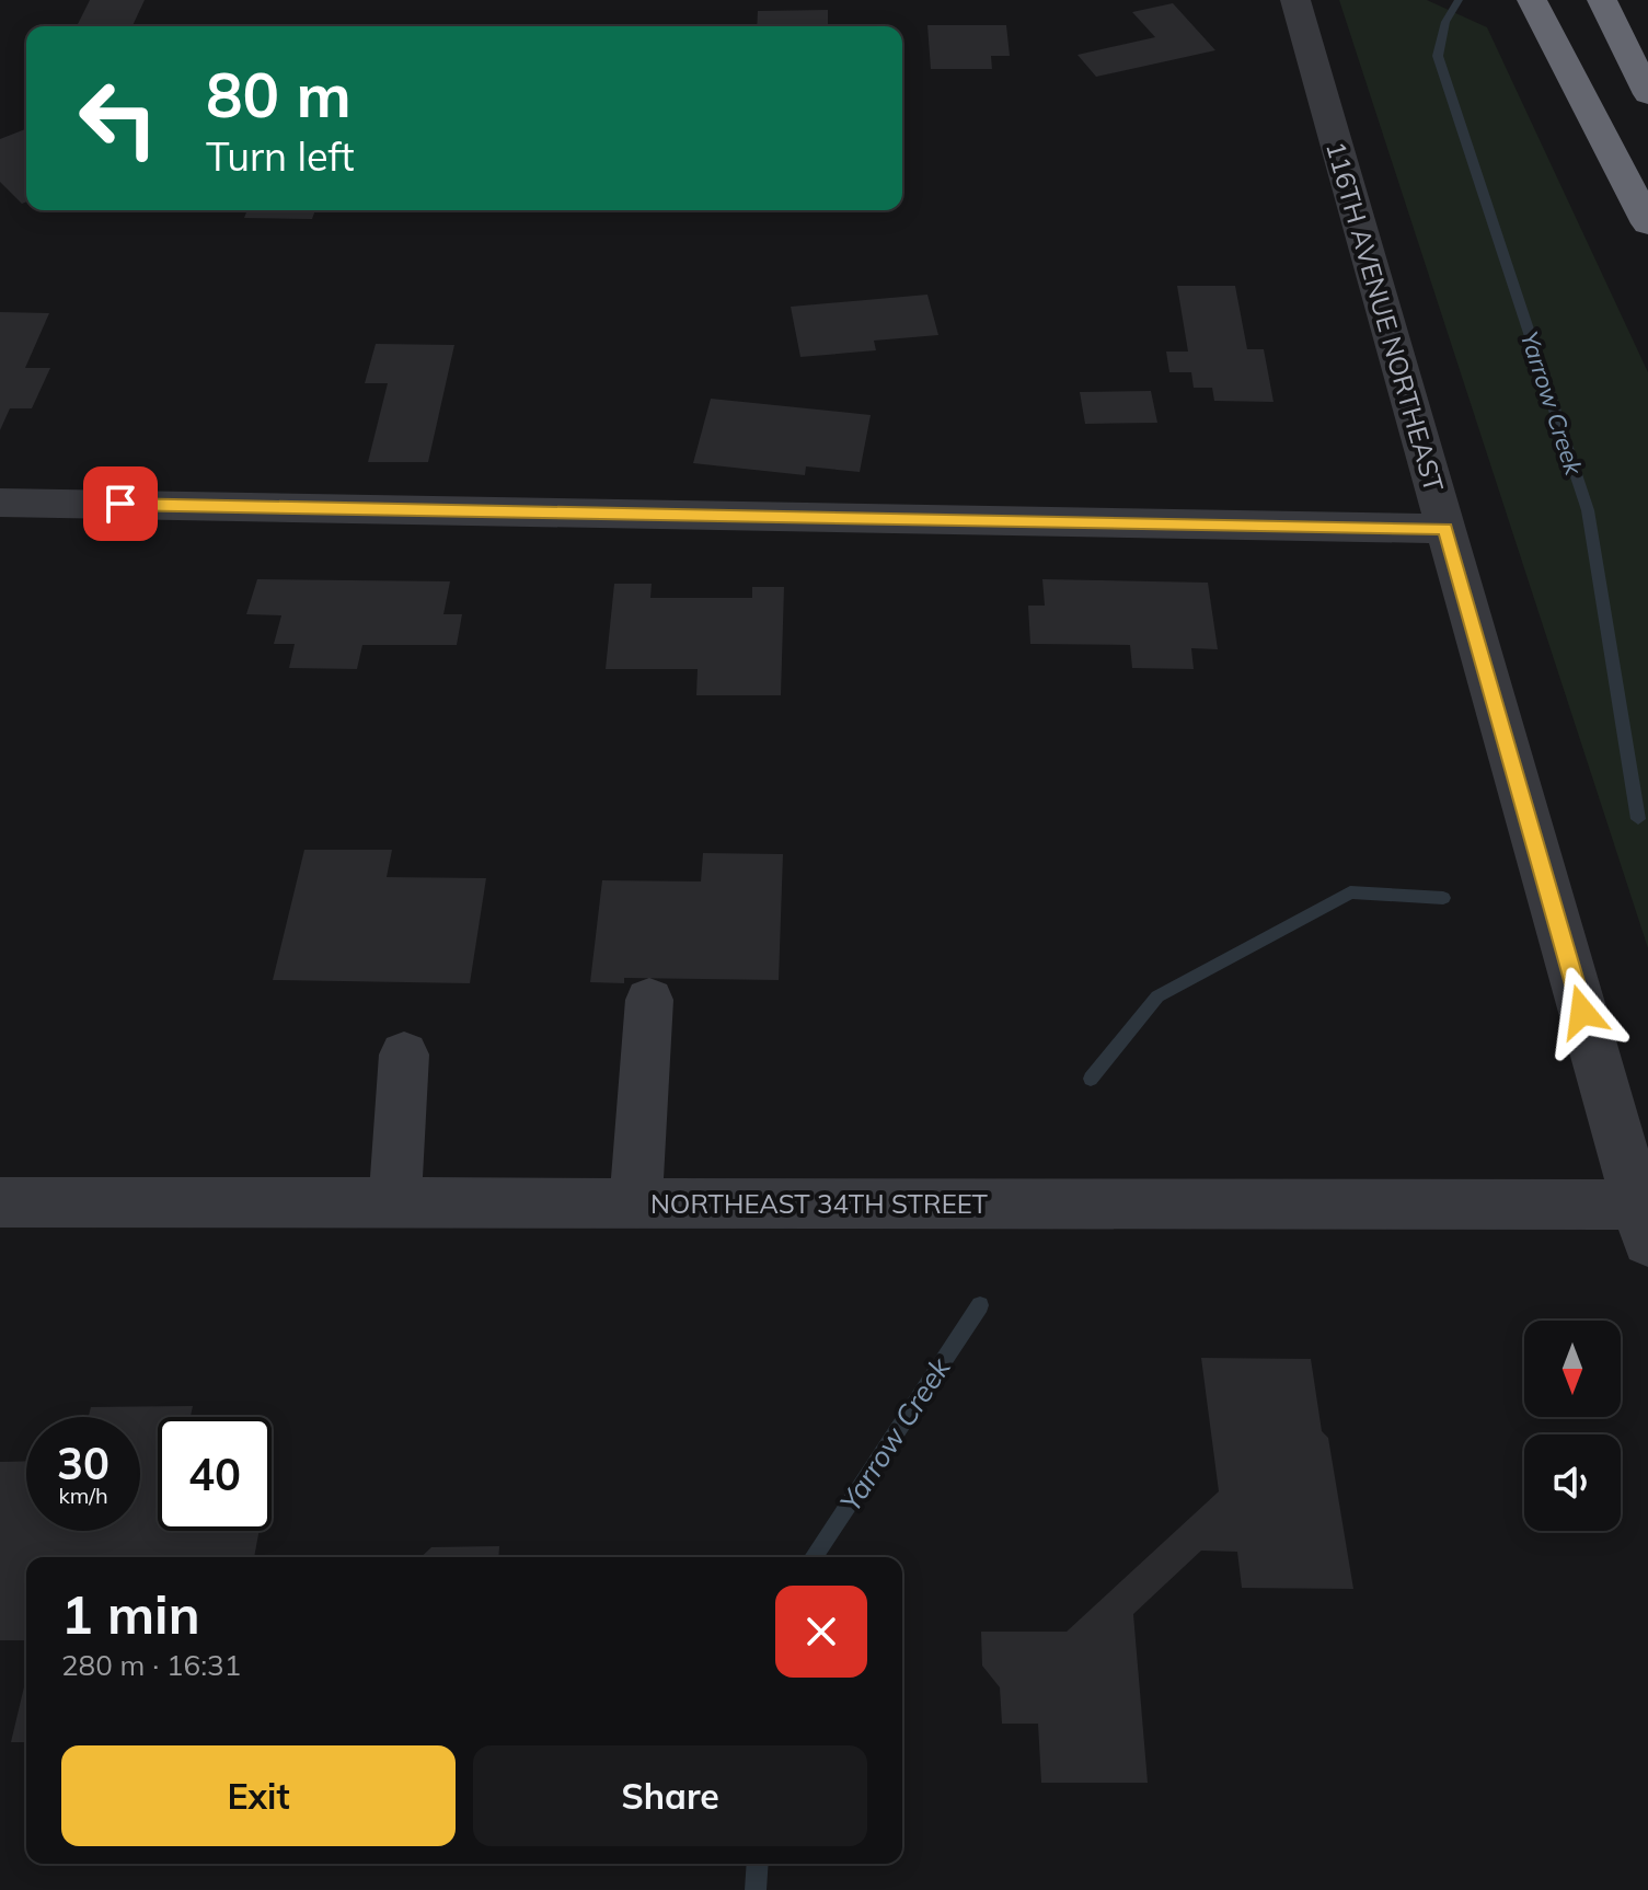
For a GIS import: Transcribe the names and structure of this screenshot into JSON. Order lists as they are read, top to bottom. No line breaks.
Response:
{"streets":{"street":["116TH AVENUE NORTHEAST","NORTHEAST 34TH STREET"]},"crossings":[["116TH AVENUE NORTHEAST","NORTHEAST 34TH STREET"]],"water":["Yarrow Creek"],"north":"bottom","page":{"turn":["80 m","Turn left"],"speed":"30 km/h","limit":"40","heading":["1 min","280 m · 16:31"],"buttons":["Exit","Share"]}}
